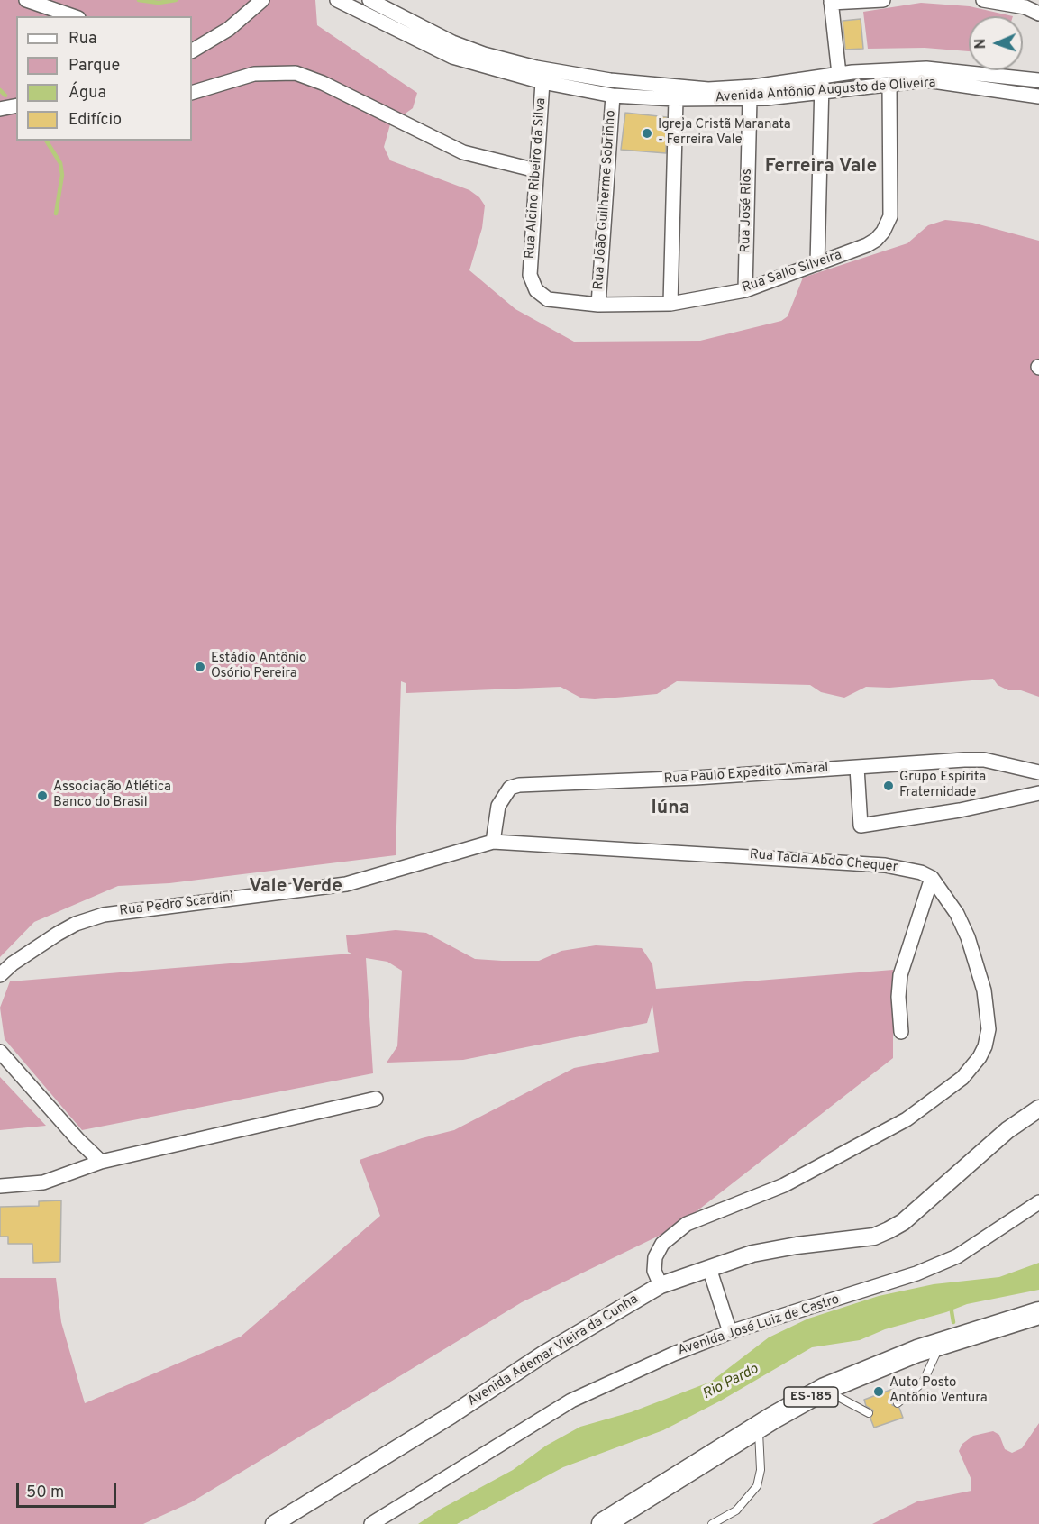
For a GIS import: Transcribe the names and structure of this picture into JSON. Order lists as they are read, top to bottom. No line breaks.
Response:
{"streets":{"main road":["ES-185"],"street":["Avenida Antônio Augusto de Oliveira","Rua Alcino Ribeiro da Silva","Rua João Guilherme Sobrinho","Rua José Rios","Rua Sallo Silveira","Rua Paulo Expedito Amaral","Rua Tacla Abdo Chequer","Rua Pedro Scardini","Avenida José Luiz de Castro","Avenida Ademar Vieira da Cunha"]},"crossings":[["Avenida Antônio Augusto de Oliveira","Rua Alcino Ribeiro da Silva"],["Avenida Antônio Augusto de Oliveira","Rua João Guilherme Sobrinho"],["Avenida Antônio Augusto de Oliveira","Rua José Rios"],["Avenida Antônio Augusto de Oliveira","Rua Sallo Silveira"],["Rua Alcino Ribeiro da Silva","Rua Sallo Silveira"],["Rua João Guilherme Sobrinho","Rua Sallo Silveira"],["Rua José Rios","Rua Sallo Silveira"],["Rua Paulo Expedito Amaral","Rua Tacla Abdo Chequer"],["Rua Paulo Expedito Amaral","Rua Pedro Scardini"],["Rua Tacla Abdo Chequer","Rua Pedro Scardini"]],"districts":["Ferreira Vale","Iúna","Vale Verde"],"water":["Rio Pardo"],"places":["Igreja Cristã Maranata - Ferreira Vale","Estádio Antônio Osório Pereira","Grupo Espírita Fraternidade","Associação Atlética Banco do Brasil","Auto Posto Antônio Ventura"],"legend":["Rua","Parque","Água","Edifício"],"scale_bar":"50 m","north":"left"}
